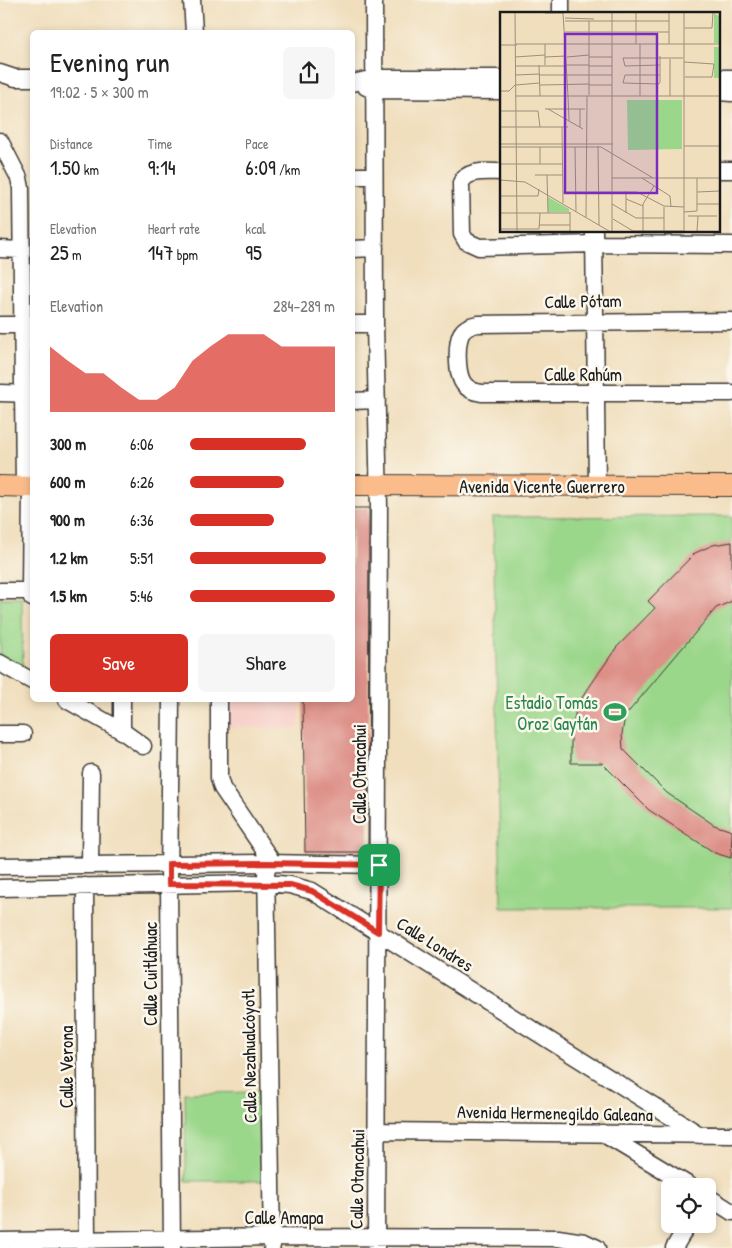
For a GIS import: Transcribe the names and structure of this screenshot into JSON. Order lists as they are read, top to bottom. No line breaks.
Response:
{"streets":{"main road":["Avenida Vicente Guerrero"],"street":["Calle Pótam","Calle Rahúm","Calle Otancahui","Calle Londres","Calle Cuitláhuac","Calle Nezahualcóyotl","Calle Verona","Avenida Hermenegildo Galeana","Calle Amapa"]},"crossings":[["Calle Pótam","Calle Rahúm"],["Avenida Vicente Guerrero","Calle Otancahui"],["Calle Otancahui","Calle Londres"],["Calle Otancahui","Avenida Hermenegildo Galeana"],["Calle Otancahui","Calle Amapa"],["Calle Londres","Calle Cuitláhuac"],["Calle Londres","Calle Nezahualcóyotl"],["Calle Londres","Calle Verona"],["Calle Londres","Avenida Hermenegildo Galeana"],["Calle Cuitláhuac","Calle Amapa"],["Calle Nezahualcóyotl","Calle Amapa"],["Calle Verona","Calle Amapa"]],"places":{"sports":["Estadio Tomás Oroz Gaytán"]},"page":{"heading":["Evening run","19:02 · 5 × 300 m"],"stats":[["Distance","1.50 km"],["Time","9:14"],["Pace","6:09 /km"],["Elevation","25 m"],["Heart rate","147 bpm"],["kcal","95"]],"chart":["Elevation","284–289 m"],"list":[{"name":"300 m","note":"6:06"},{"name":"600 m","note":"6:26"},{"name":"900 m","note":"6:36"},{"name":"1.2 km","note":"5:51"},{"name":"1.5 km","note":"5:46"}],"buttons":["Save","Share"]}}
